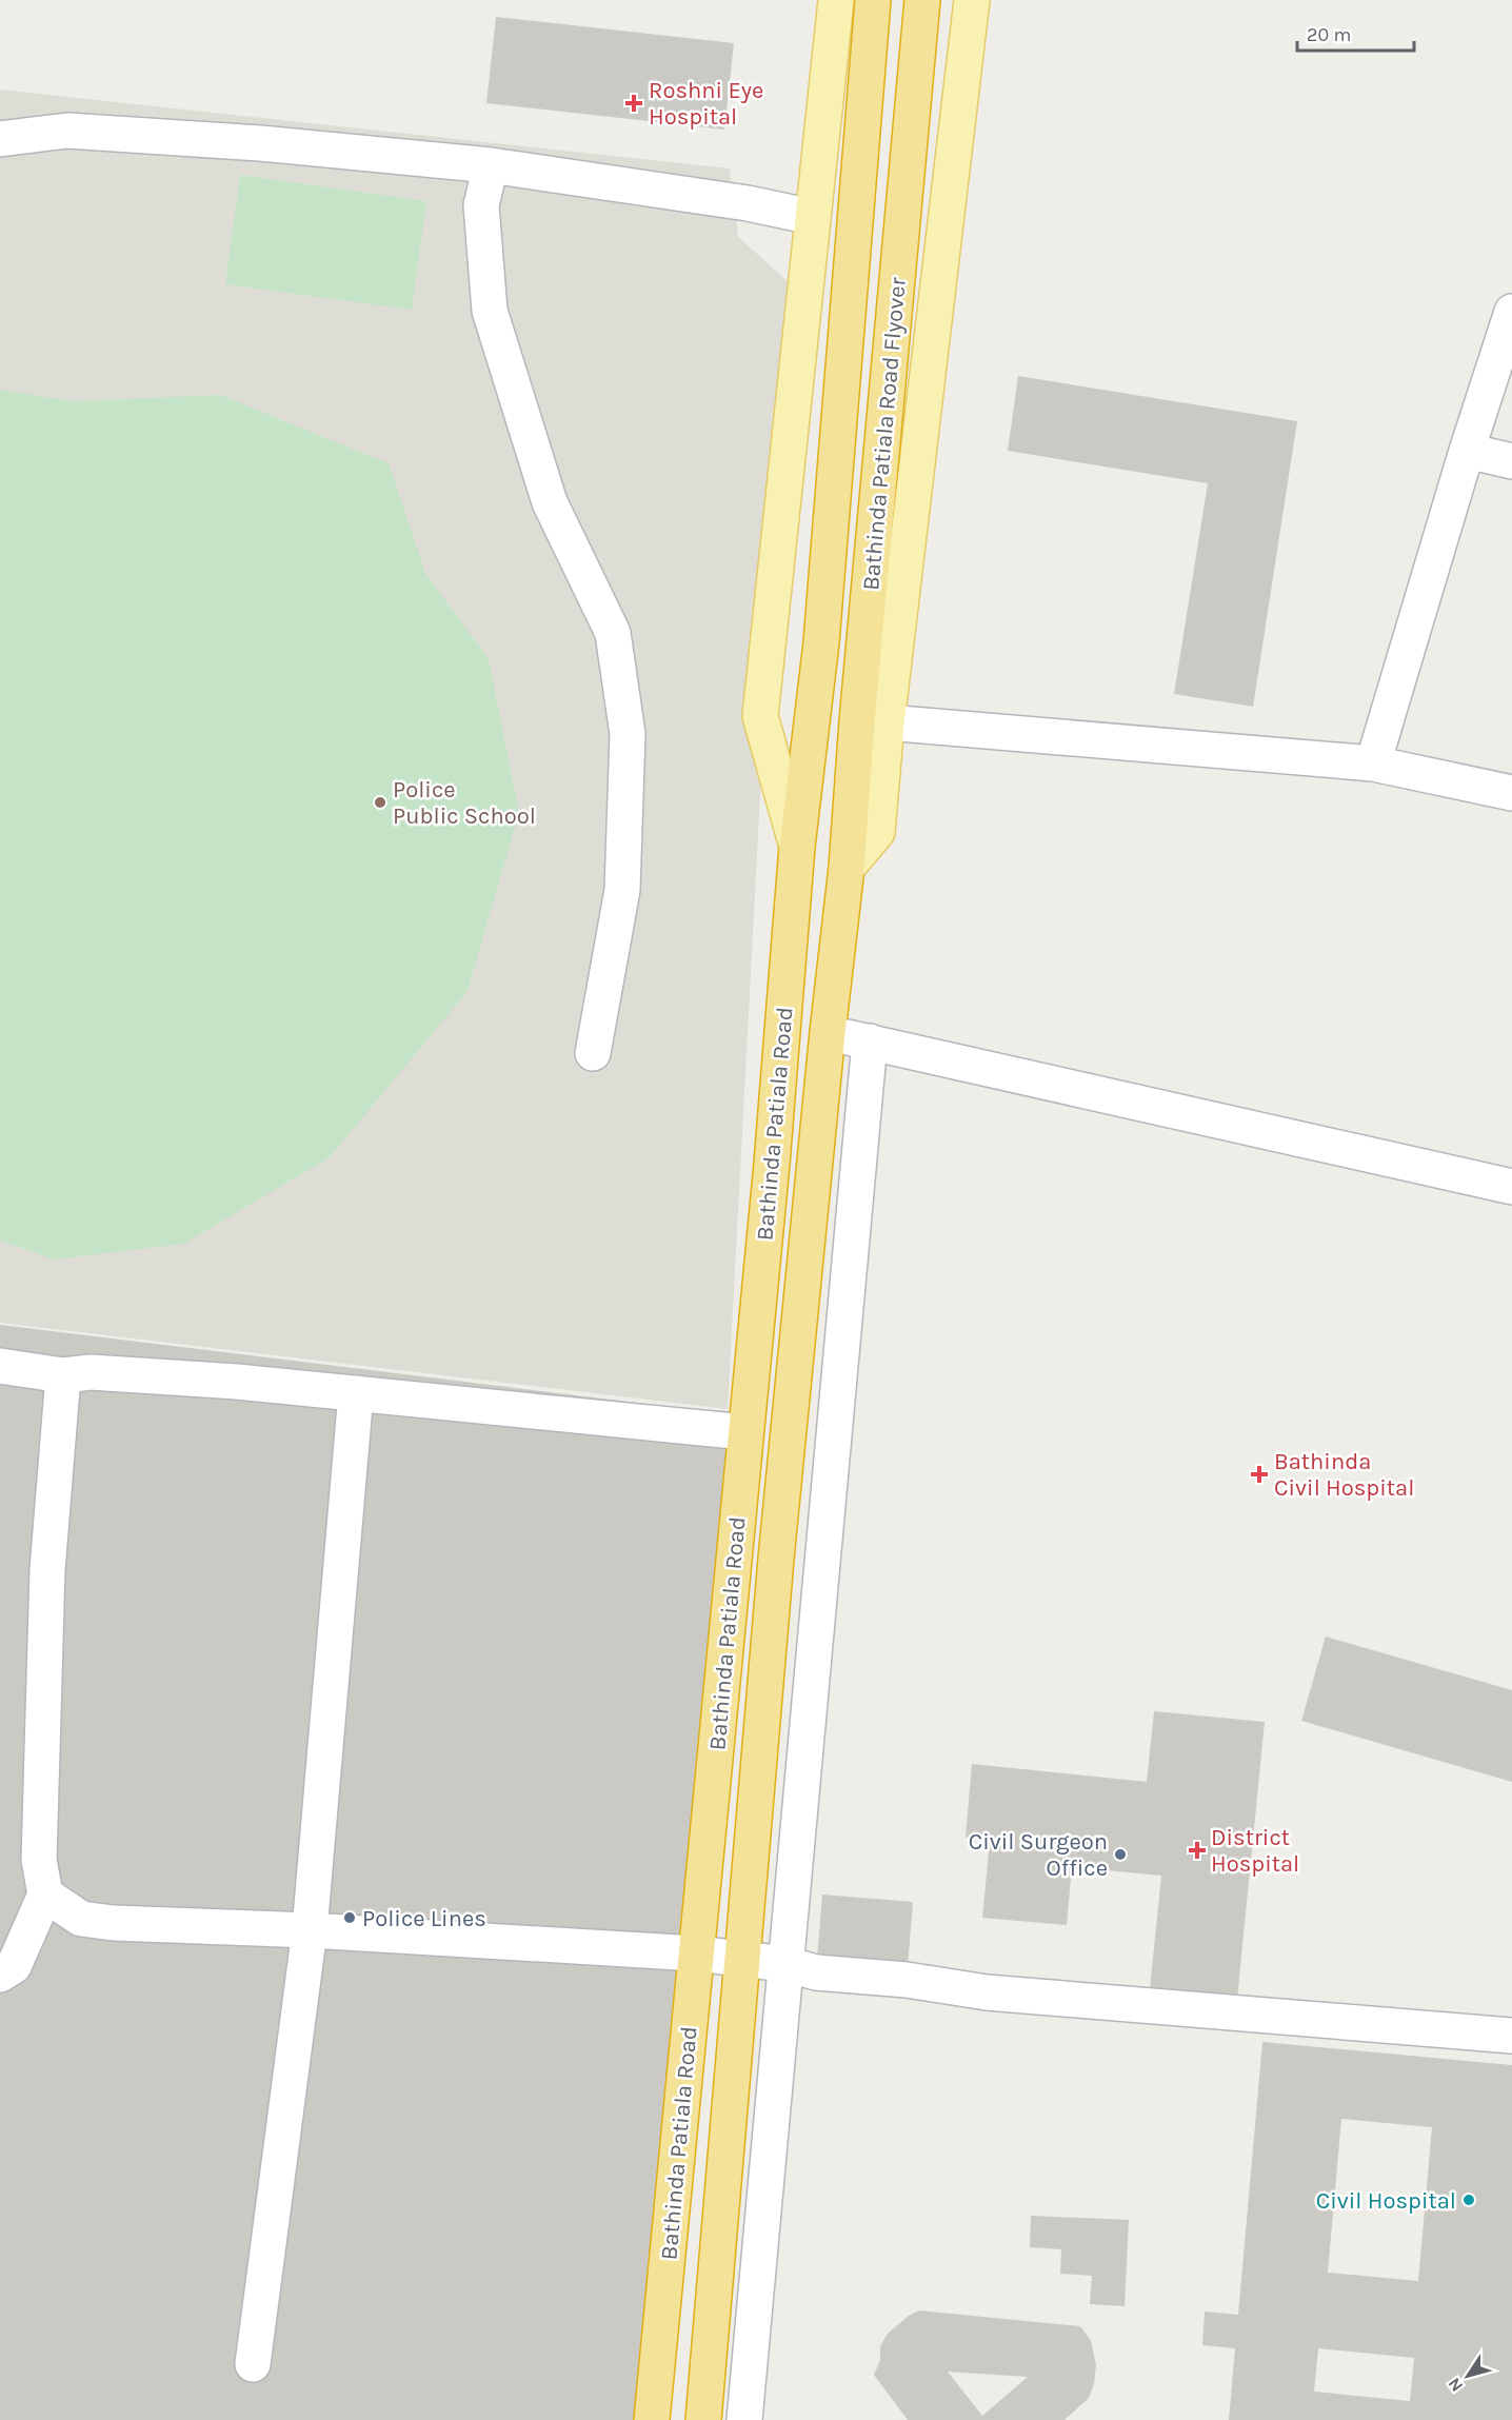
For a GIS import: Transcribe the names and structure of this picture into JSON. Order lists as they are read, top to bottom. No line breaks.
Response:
{"streets":{"highway":["Bathinda Patiala Road Flyover","Bathinda Patiala Road"]},"crossings":[["Bathinda Patiala Road Flyover","Bathinda Patiala Road"]],"places":{"health":["Roshni Eye Hospital","Bathinda Civil Hospital","District Hospital"],"other":["Police Public School","Civil Surgeon Office","Police Lines","Civil Hospital"]},"scale_bar":"20 m","north":"bottom left"}
